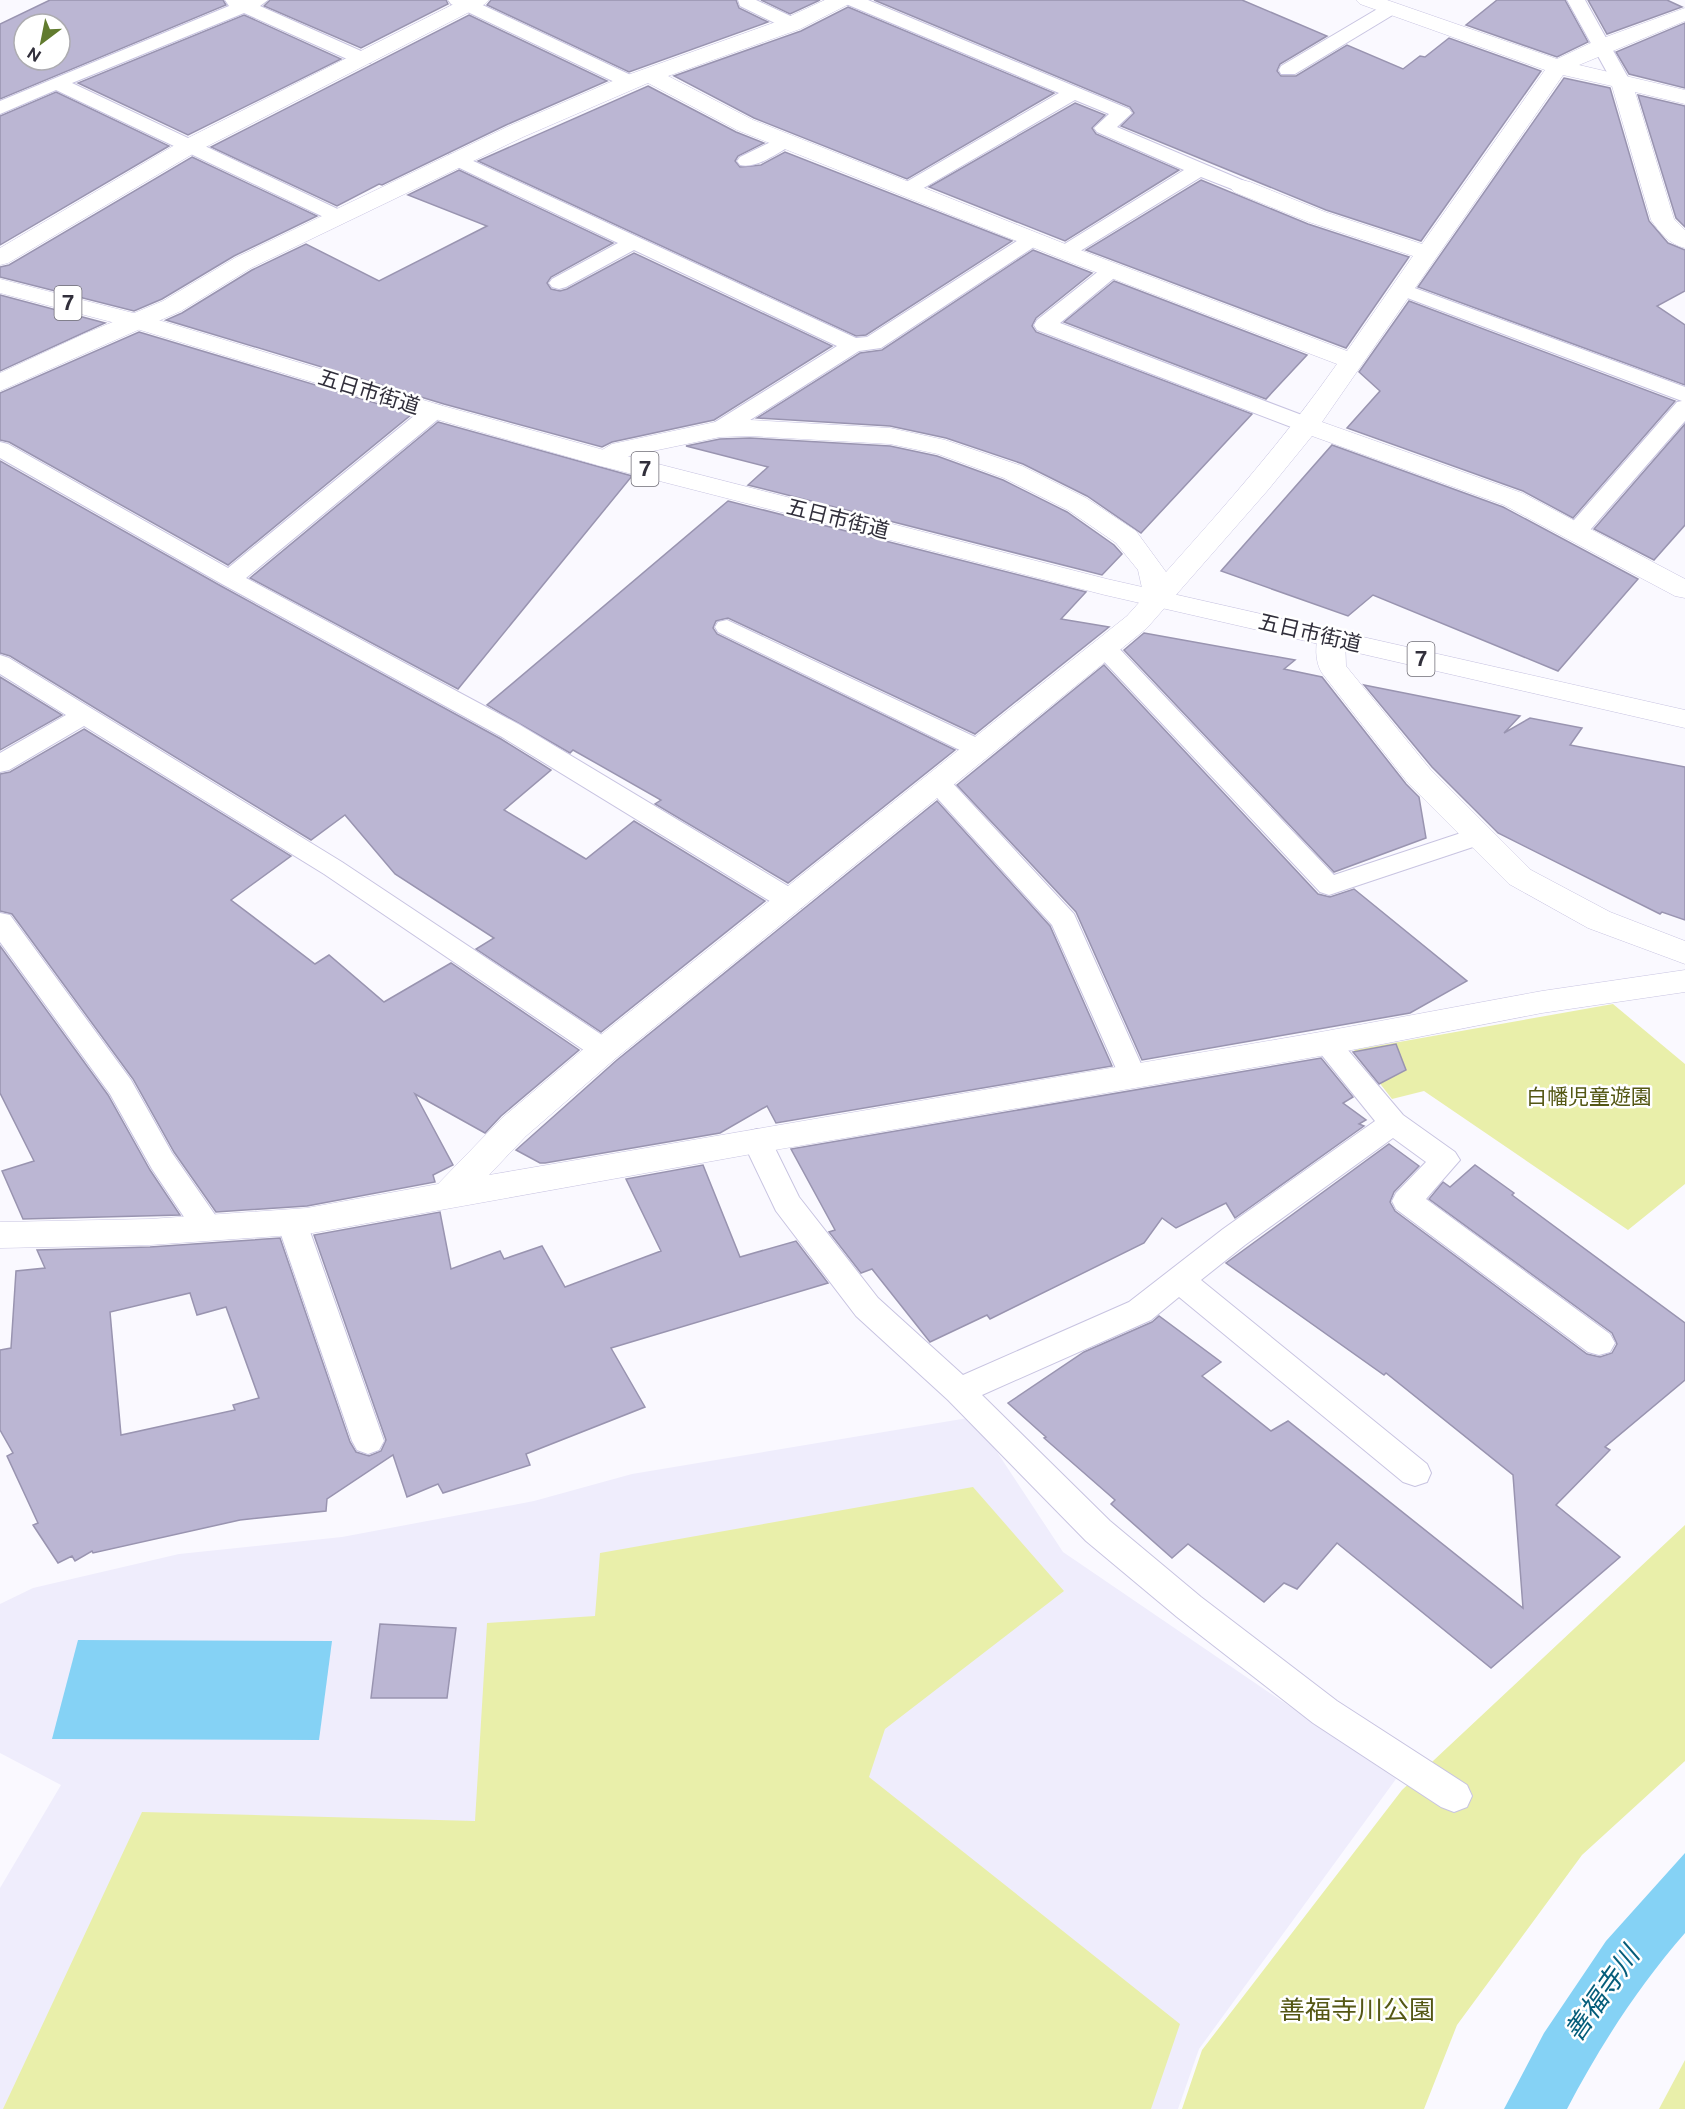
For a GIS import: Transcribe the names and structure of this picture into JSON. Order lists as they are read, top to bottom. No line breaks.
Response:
{"streets":{"street":["7","五日市街道"]},"water":["善福寺川"],"parks":["白幡児童遊園","善福寺川公園"],"north":"bottom left"}
